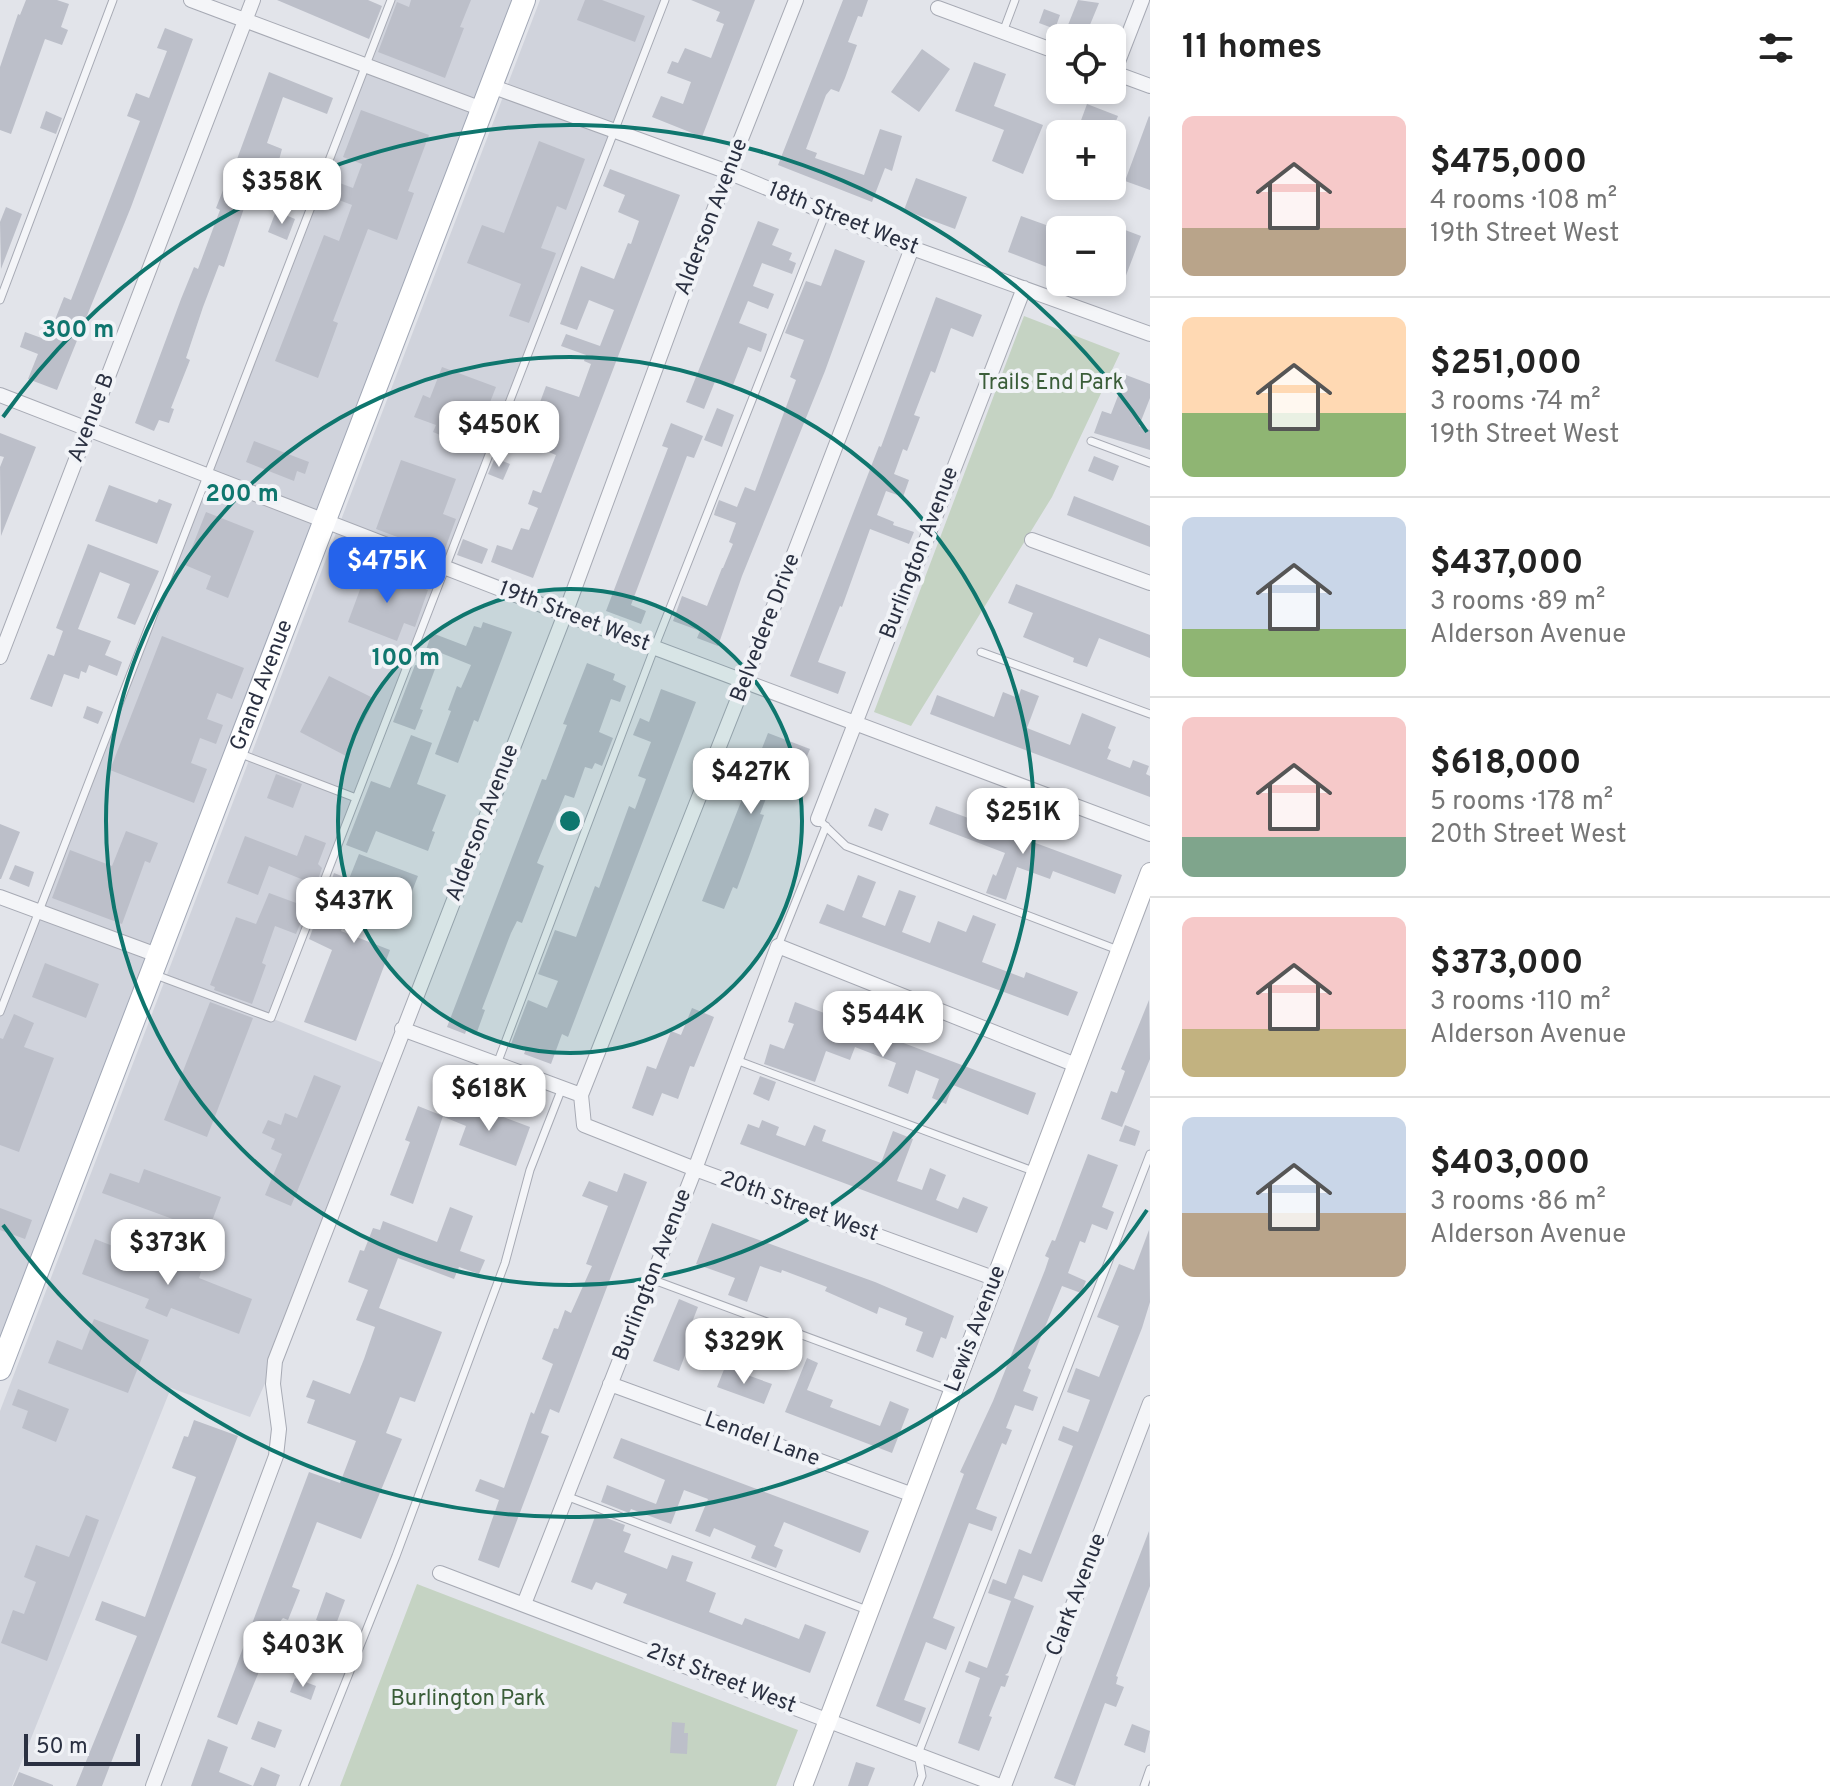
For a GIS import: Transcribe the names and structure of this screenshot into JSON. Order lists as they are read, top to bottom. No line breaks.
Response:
{"streets":{"main road":["Grand Avenue"],"street":["Alderson Avenue","18th Street West","Avenue B","Burlington Avenue","19th Street West","Belvedere Drive","20th Street West","Lewis Avenue","Lendel Lane","Clark Avenue","21st Street West"]},"crossings":[["Alderson Avenue","18th Street West"],["Alderson Avenue","19th Street West"],["18th Street West","Burlington Avenue"],["18th Street West","Belvedere Drive"],["18th Street West","Grand Avenue"],["Avenue B","19th Street West"],["Burlington Avenue","19th Street West"],["Burlington Avenue","20th Street West"],["Burlington Avenue","Lendel Lane"],["Burlington Avenue","21st Street West"],["19th Street West","Belvedere Drive"],["19th Street West","Grand Avenue"],["Belvedere Drive","20th Street West"],["20th Street West","Lewis Avenue"],["Lewis Avenue","Lendel Lane"],["Lewis Avenue","21st Street West"],["Clark Avenue","21st Street West"]],"parks":["Trails End Park","Burlington Park"],"scale_bar":"50 m","page":{"heading":"11 homes","map_buttons":["+","−"],"list":[{"name":"$475,000","note":"4 rooms · 108 m² · 19th Street West"},{"name":"$251,000","note":"3 rooms · 74 m² · 19th Street West"},{"name":"$437,000","note":"3 rooms · 89 m² · Alderson Avenue"},{"name":"$618,000","note":"5 rooms · 178 m² · 20th Street West"},{"name":"$373,000","note":"3 rooms · 110 m² · Alderson Avenue"},{"name":"$403,000","note":"3 rooms · 86 m² · Alderson Avenue"}],"price":["$358K","$450K","$475K","$427K","$251K","$437K","$544K","$618K","$373K","$329K","$403K"],"scale":"50 m"},"rings":["300 m","200 m","100 m"]}
